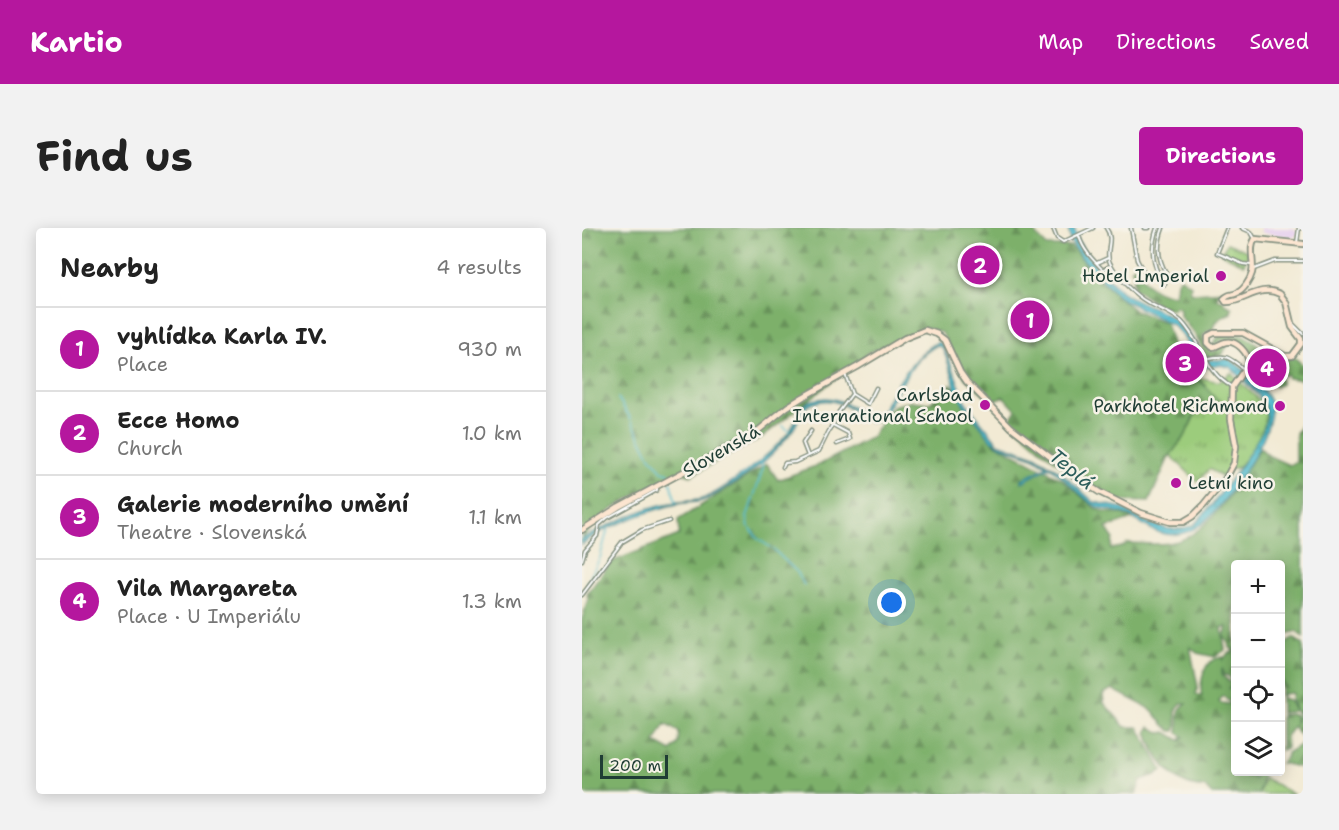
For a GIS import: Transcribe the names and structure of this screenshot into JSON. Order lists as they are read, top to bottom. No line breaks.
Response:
{"streets":{"street":["Slovenská"]},"water":["Teplá"],"places":["Hotel Imperial","Carlsbad International School","Parkhotel Richmond","Letní kino"],"scale_bar":"200 m","page":{"header":"Kartio","nav":["Map","Directions","Saved"],"buttons":"Directions","title":"Find us","heading":["Nearby","4 results"],"pins":["2","1","3","4"],"list":[{"mark":"1","name":"vyhlídka Karla IV.","note":"Place","value":"930 m"},{"mark":"2","name":"Ecce Homo","note":"Church","value":"1.0 km"},{"mark":"3","name":"Galerie moderního umění","note":"Theatre · Slovenská","value":"1.1 km"},{"mark":"4","name":"Vila Margareta","note":"Place · U Imperiálu","value":"1.3 km"}],"map_buttons":["+","−"],"scale":"200 m"}}
